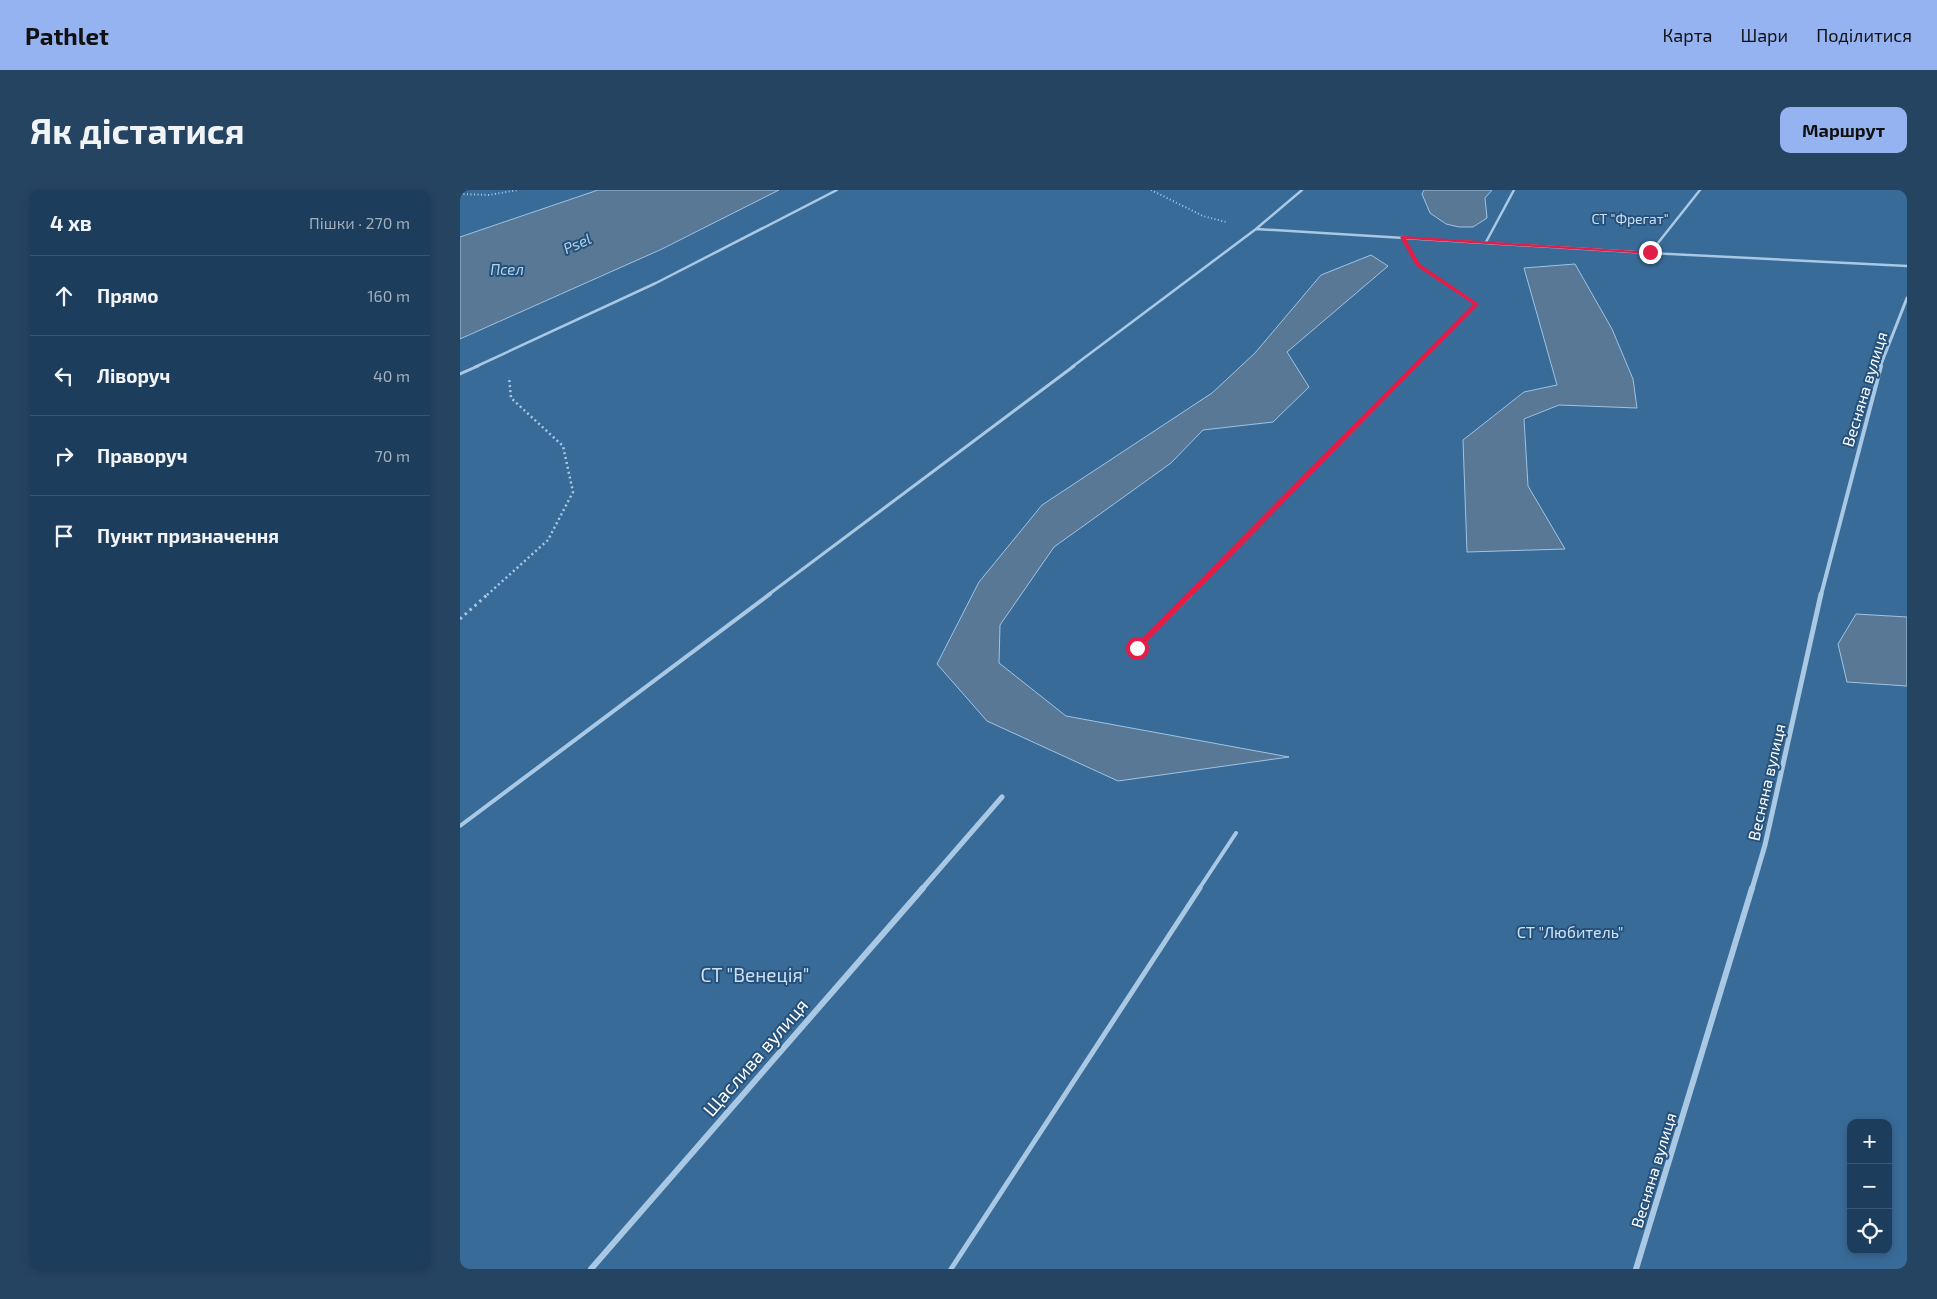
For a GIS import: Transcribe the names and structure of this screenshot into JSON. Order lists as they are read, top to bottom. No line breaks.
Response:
{"streets":{"street":["Весняна вулиця","Щаслива вулиця"]},"water":["Psel","Псел"],"parks":["СТ \"Фрегат\"","СТ \"Любитель\"","СТ \"Венеція\""],"page":{"header":"Pathlet","nav":["Карта","Шари","Поділитися"],"buttons":"Маршрут","title":"Як дістатися","heading":["4 хв","Пішки · 270 m"],"list":[["Прямо","160 m"],["Ліворуч","40 m"],["Праворуч","70 m"],"Пункт призначення"],"map_buttons":["+","−"]}}
